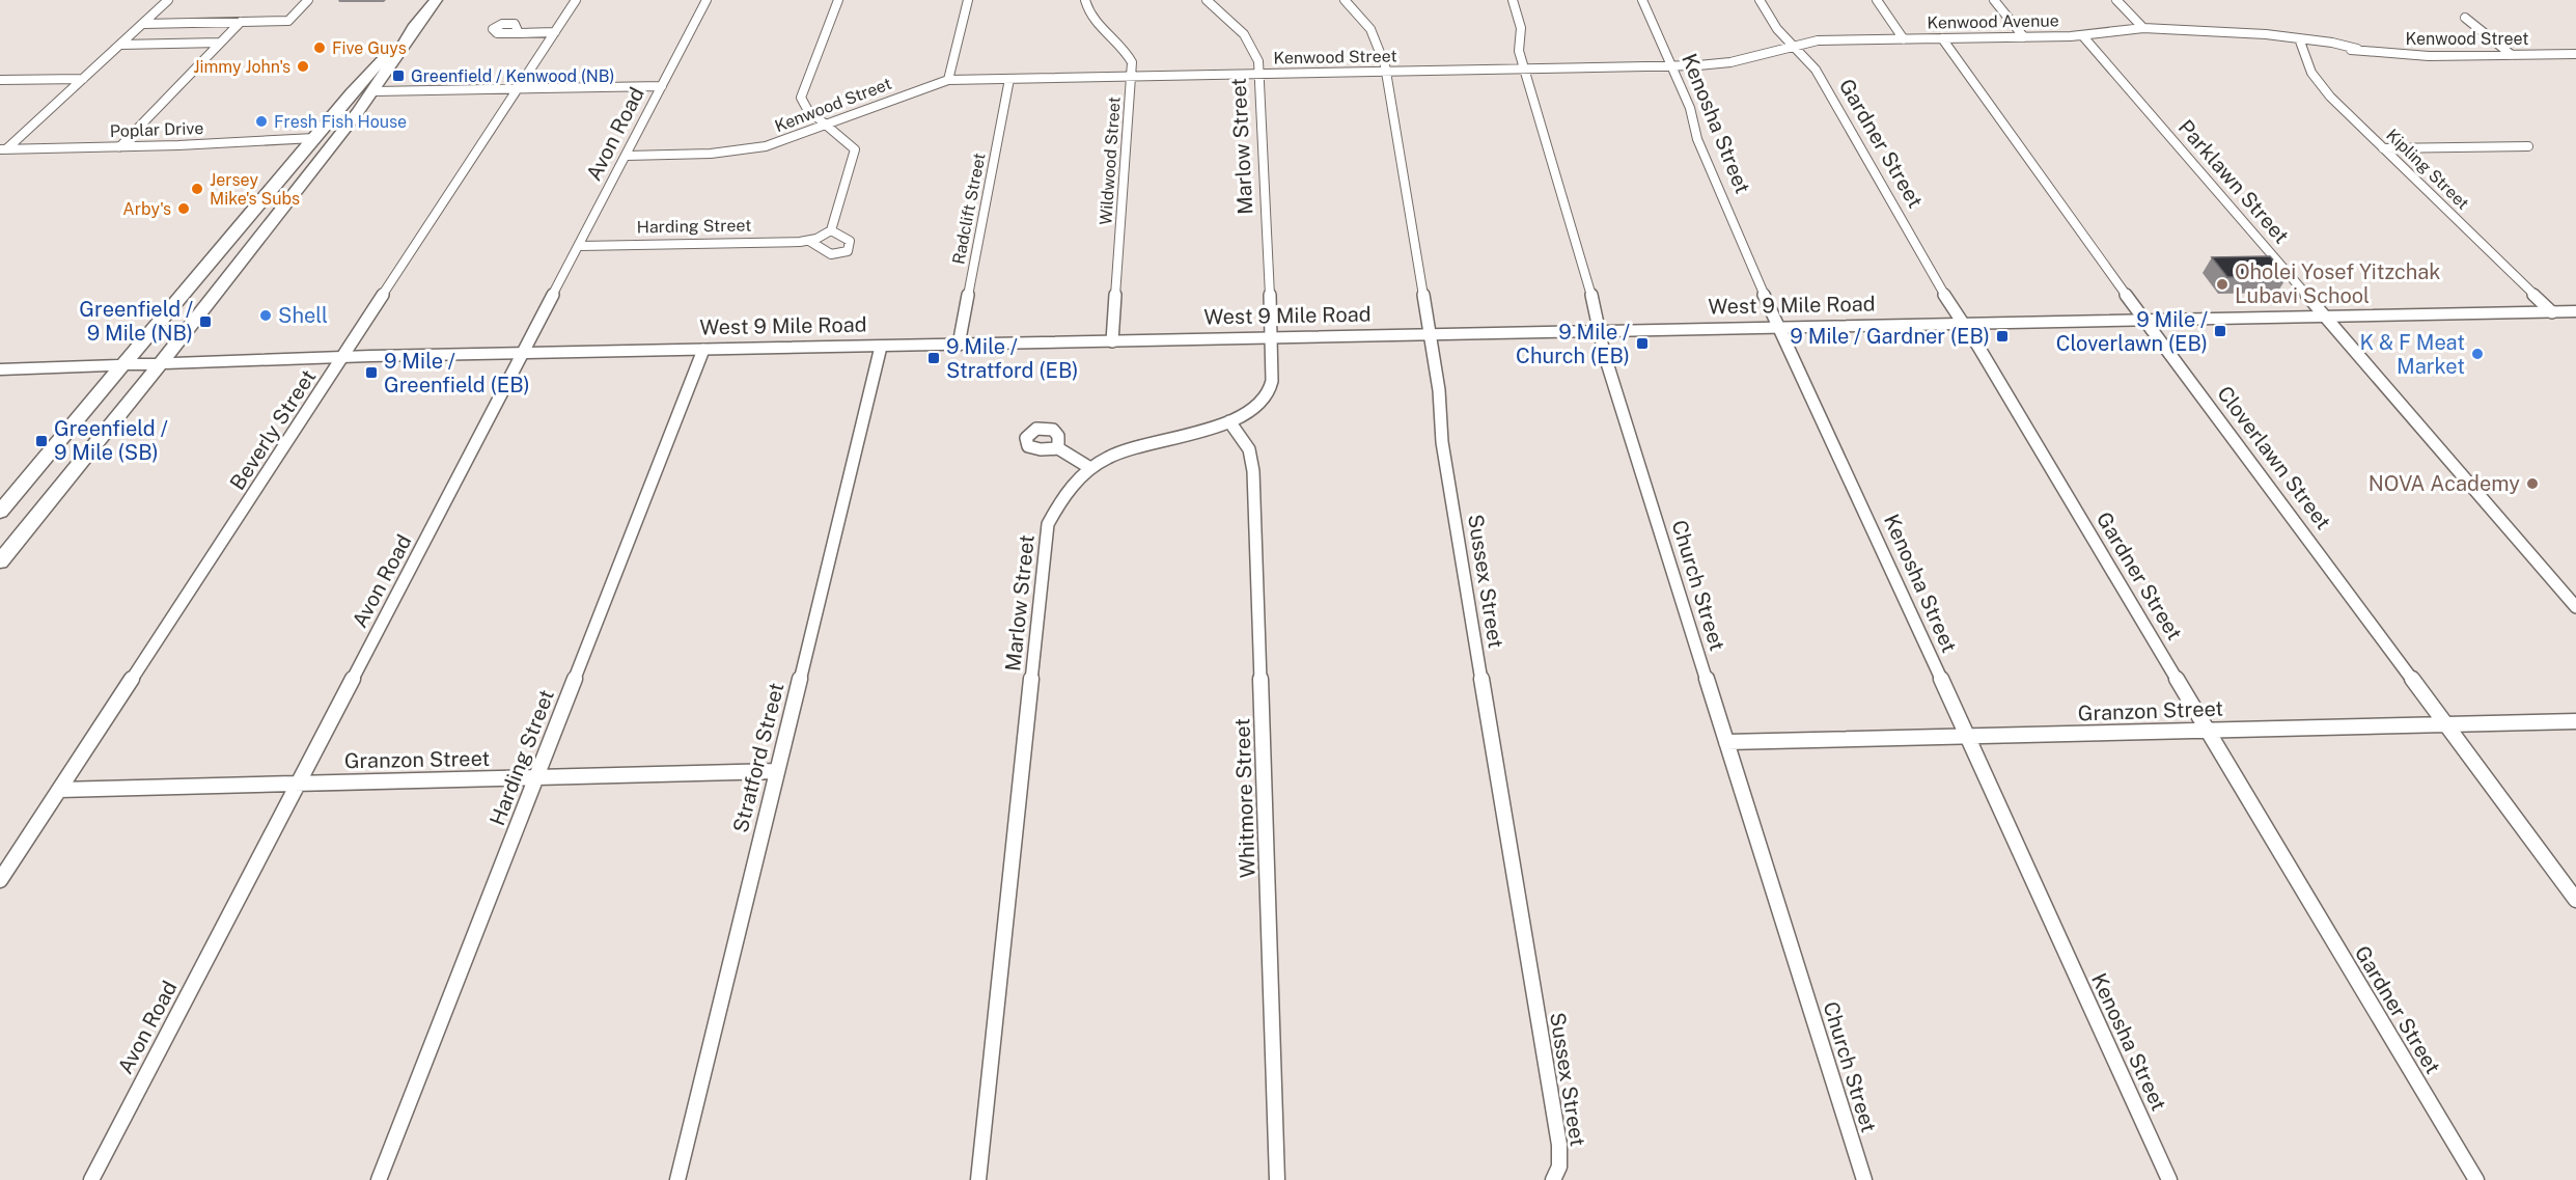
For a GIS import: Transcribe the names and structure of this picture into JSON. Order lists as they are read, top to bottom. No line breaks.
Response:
{"streets":{"main road":["West 9 Mile Road"],"street":["Kenwood Avenue","Kenwood Street","Kenosha Street","Poplar Drive","Avon Road","Gardner Street","Marlow Street","Wildwood Street","Kipling Street","Parklawn Street","Radclift Street","Harding Street","Beverly Street","Cloverlawn Street","Sussex Street","Church Street","Granzon Street","Stratford Street","Whitmore Street"]},"crossings":[["Kenwood Avenue","Kenwood Street"],["Kenwood Avenue","Parklawn Street"],["Kenwood Avenue","Cloverlawn Street"],["Kenwood Street","Kenosha Street"],["Kenwood Street","Avon Road"],["Kenwood Street","Gardner Street"],["Kenwood Street","Marlow Street"],["Kenwood Street","Wildwood Street"],["Kenwood Street","Kipling Street"],["Kenwood Street","Parklawn Street"],["Kenwood Street","Radclift Street"],["Kenwood Street","Sussex Street"],["Kenwood Street","Church Street"],["Kenosha Street","West 9 Mile Road"],["Kenosha Street","Granzon Street"],["Avon Road","Harding Street"],["Avon Road","West 9 Mile Road"],["Avon Road","Granzon Street"],["Gardner Street","West 9 Mile Road"],["Gardner Street","Granzon Street"],["Marlow Street","West 9 Mile Road"],["Marlow Street","Whitmore Street"],["Wildwood Street","West 9 Mile Road"],["Kipling Street","West 9 Mile Road"],["Parklawn Street","West 9 Mile Road"],["Radclift Street","West 9 Mile Road"],["Harding Street","West 9 Mile Road"],["Harding Street","Granzon Street"],["West 9 Mile Road","Beverly Street"],["West 9 Mile Road","Cloverlawn Street"],["West 9 Mile Road","Sussex Street"],["West 9 Mile Road","Church Street"],["West 9 Mile Road","Stratford Street"],["Beverly Street","Granzon Street"],["Cloverlawn Street","Granzon Street"],["Church Street","Granzon Street"],["Granzon Street","Stratford Street"]],"places":{"other":["Five Guys","Jimmy John's","Fresh Fish House","Jersey Mike's Subs","Arby's","Oholei Yosef Yitzchak Lubavi School","Shell","K & F Meat Market","NOVA Academy"],"transit":["Greenfield / Kenwood (NB)","Greenfield / 9 Mile (NB)","9 Mile / Cloverlawn (EB)","9 Mile / Gardner (EB)","9 Mile / Church (EB)","9 Mile / Stratford (EB)","9 Mile / Greenfield (EB)","Greenfield / 9 Mile (SB)"]}}
